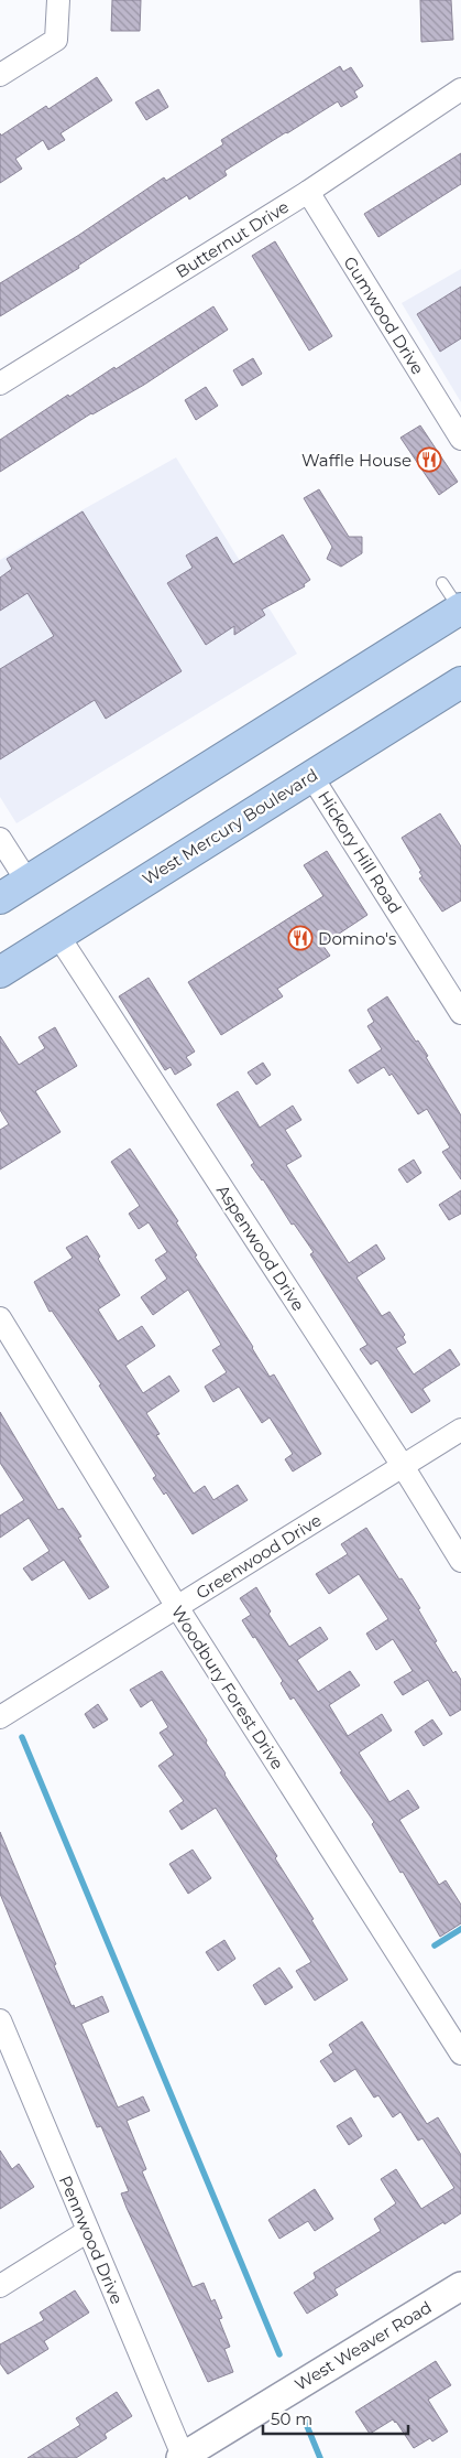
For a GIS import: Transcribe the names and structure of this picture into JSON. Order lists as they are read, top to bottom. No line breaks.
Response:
{"streets":{"highway":["West Mercury Boulevard"],"street":["Butternut Drive","Gumwood Drive","Hickory Hill Road","Aspenwood Drive","Greenwood Drive","Woodbury Forest Drive","Pennwood Drive","West Weaver Road"]},"crossings":[["Butternut Drive","Gumwood Drive"],["West Mercury Boulevard","Hickory Hill Road"],["West Mercury Boulevard","Aspenwood Drive"],["Aspenwood Drive","Greenwood Drive"],["Greenwood Drive","Woodbury Forest Drive"],["Pennwood Drive","West Weaver Road"]],"places":{"restaurant":["Waffle House","Domino's"]},"scale_bar":"50 m"}
